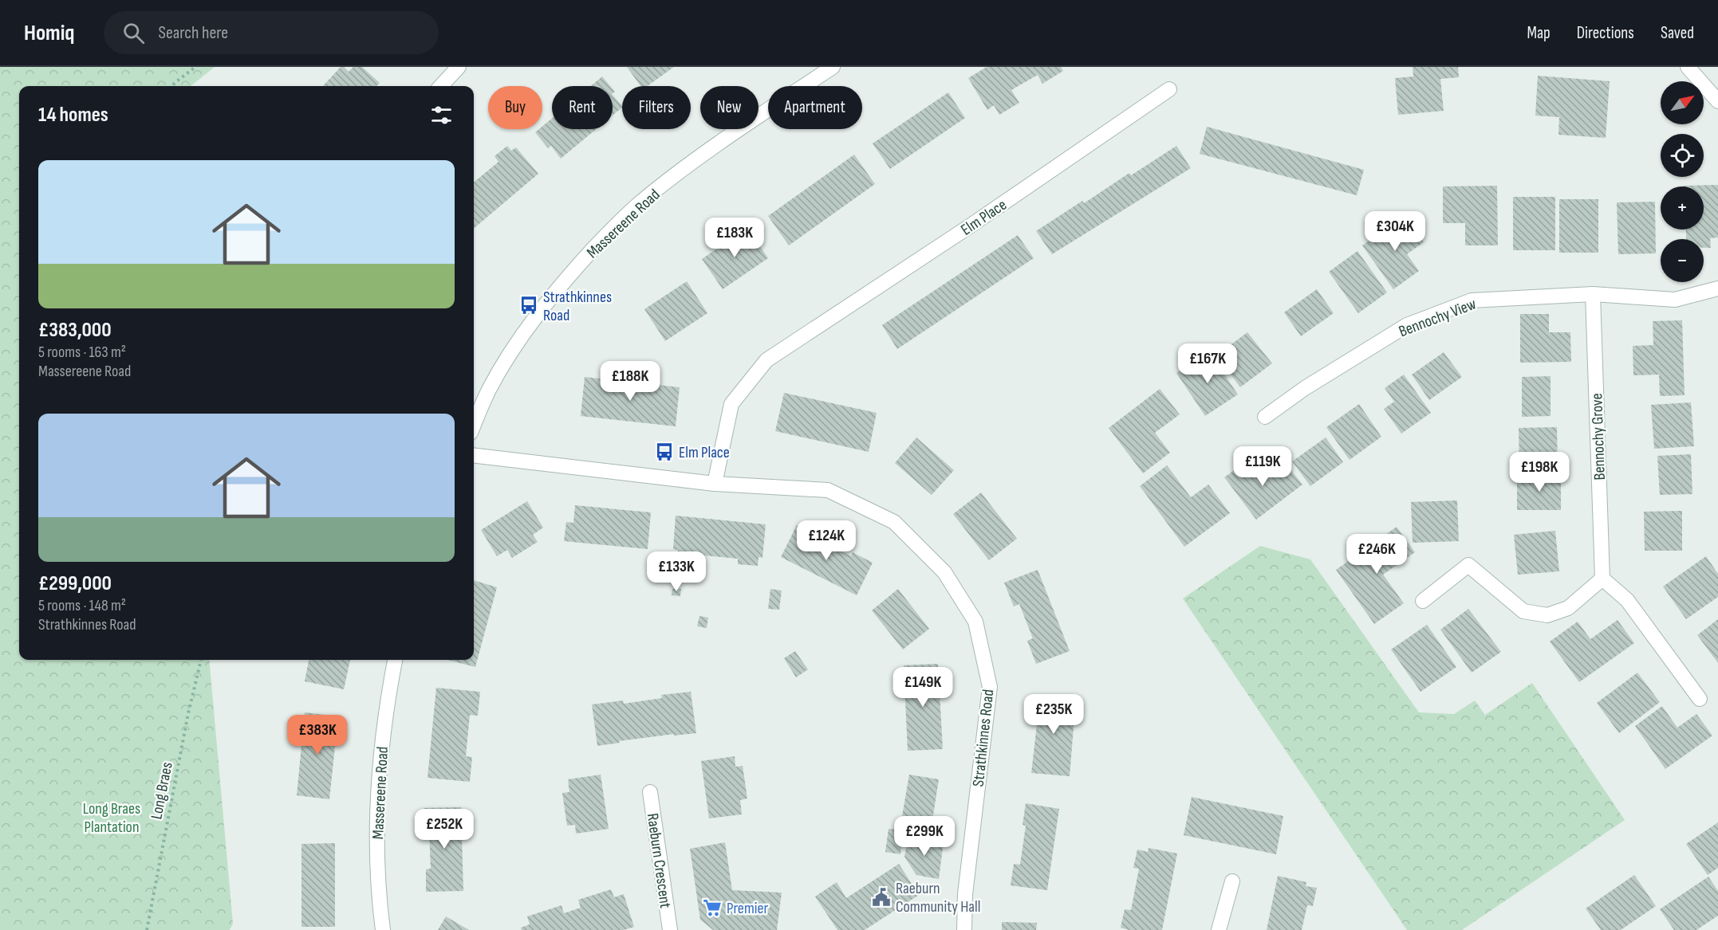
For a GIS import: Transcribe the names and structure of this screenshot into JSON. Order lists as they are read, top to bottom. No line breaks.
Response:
{"streets":{"street":["Elm Place","Massereene Road","Bennochy View","Bennochy Grove","Strathkinnes Road","Raeburn Crescent"],"path":["Long Braes"]},"crossings":[["Elm Place","Strathkinnes Road"],["Bennochy View","Bennochy Grove"]],"parks":["Long Braes Plantation"],"places":{"bus stop":["Strathkinnes Road","Elm Place"],"public building":["Raeburn Community Hall"],"supermarket":["Premier"]},"north":"top right","page":{"header":"Homiq","search":"Search here","nav":["Map","Directions","Saved"],"map_buttons":["+","−"],"chip":["Buy","Rent","Filters","New","Apartment"],"heading":"14 homes","list":[{"name":"£383,000","note":"5 rooms · 163 m² · Massereene Road"},{"name":"£299,000","note":"5 rooms · 148 m² · Strathkinnes Road"}],"price":["£304K","£183K","£167K","£188K","£119K","£198K","£124K","£246K","£133K","£149K","£235K","£383K","£252K","£299K"]}}
